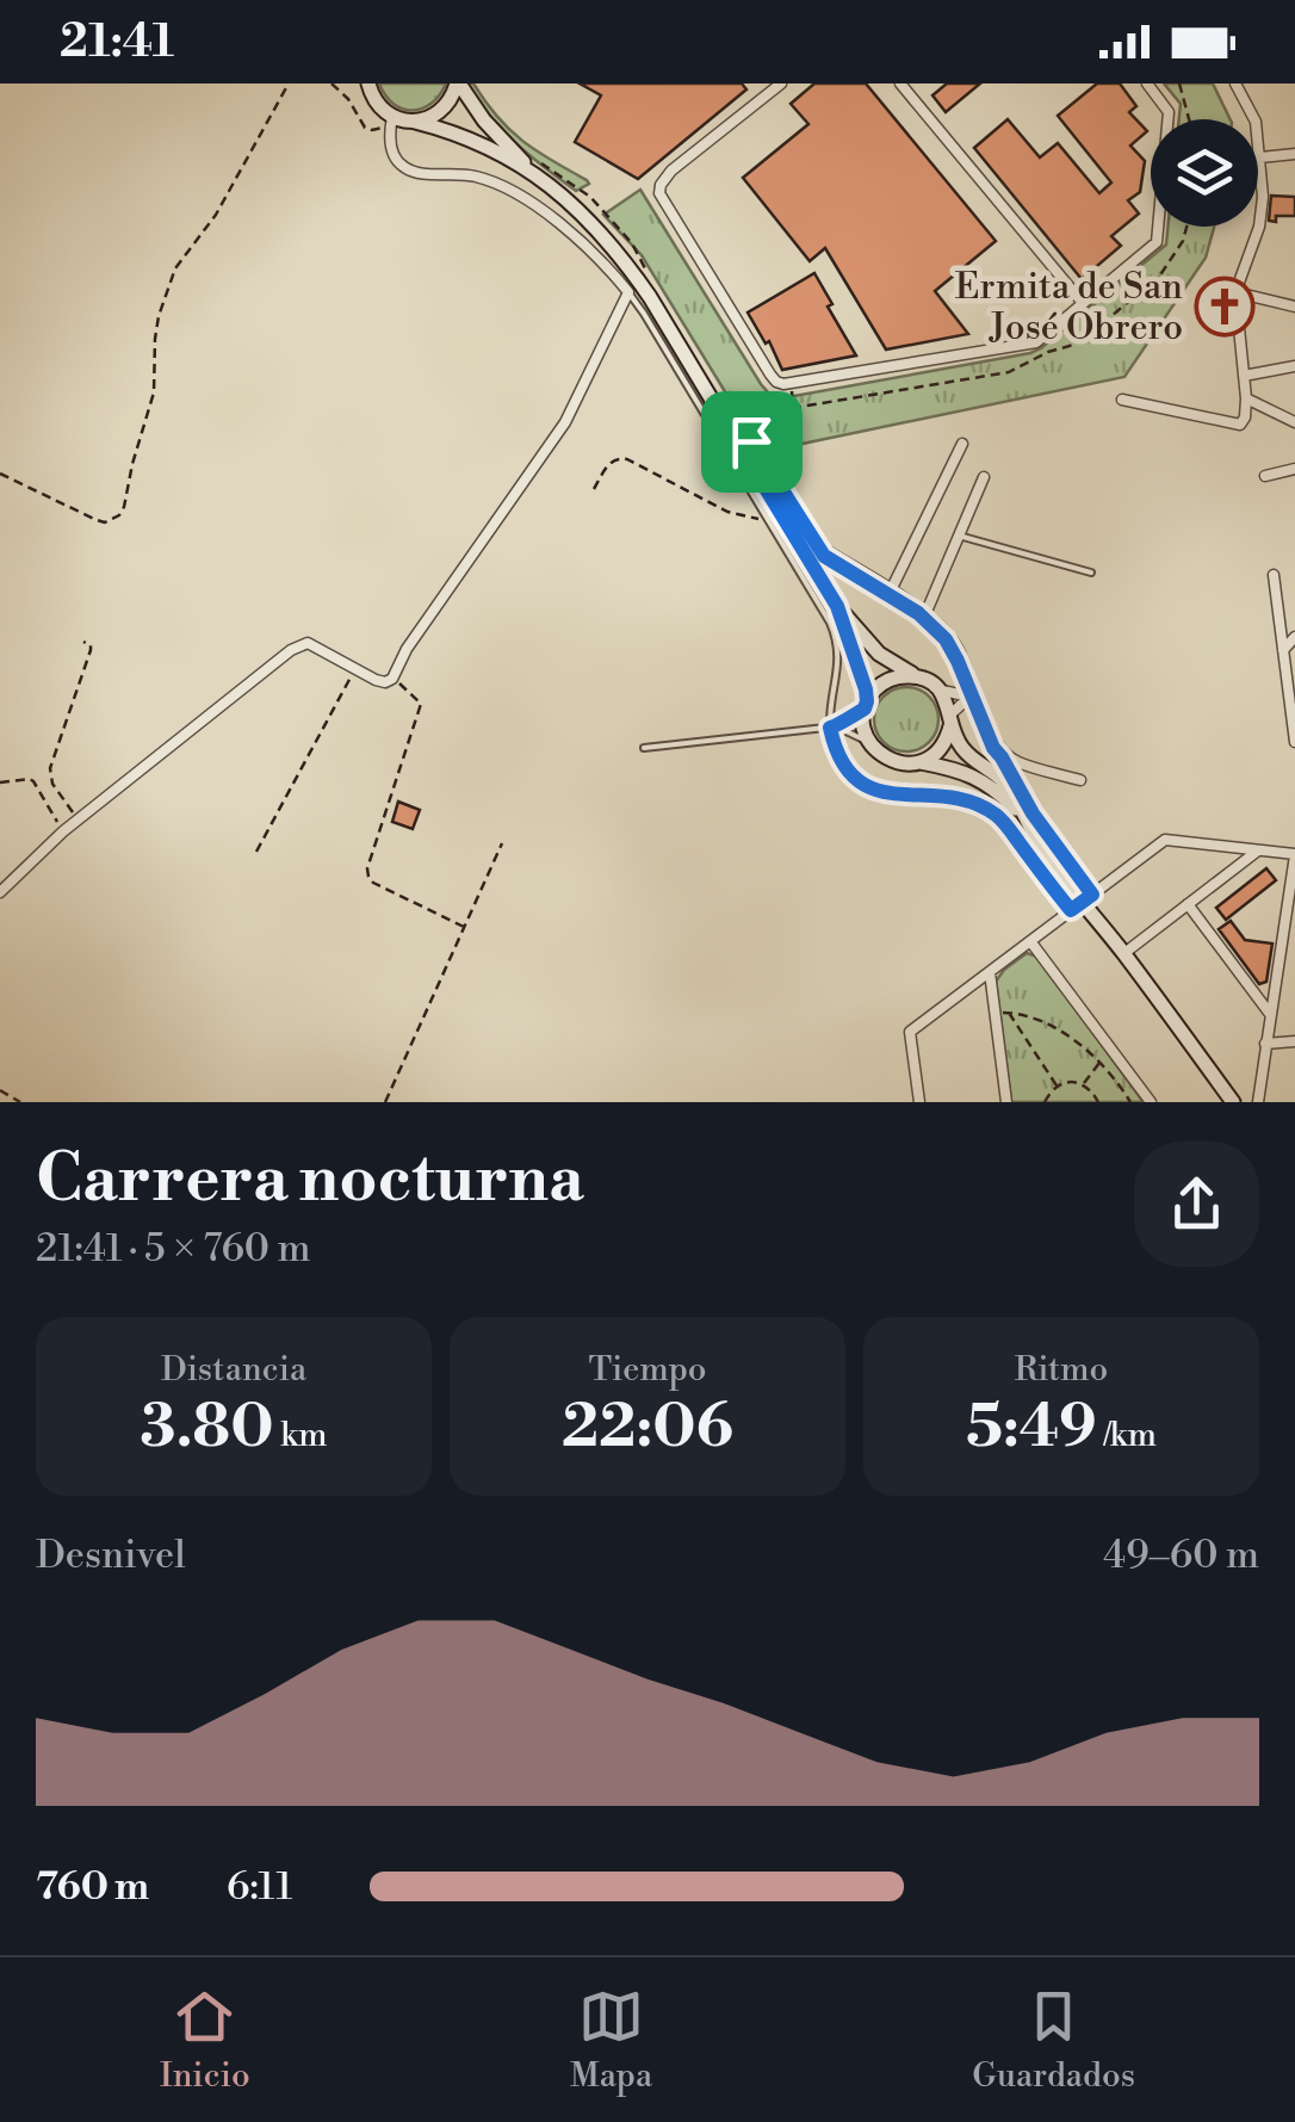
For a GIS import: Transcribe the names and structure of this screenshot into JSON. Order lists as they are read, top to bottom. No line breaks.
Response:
{"places":{"church":["Ermita de San José Obrero"]},"page":{"status":"21:41","heading":["Carrera nocturna","21:41 · 5 × 760 m"],"stats":[["Distancia","3.80 km"],["Tiempo","22:06"],["Ritmo","5:49 /km"]],"chart":["Desnivel","49–60 m"],"list":[{"name":"760 m","note":"6:11"}],"tabs":["Inicio","Mapa","Guardados"]}}
